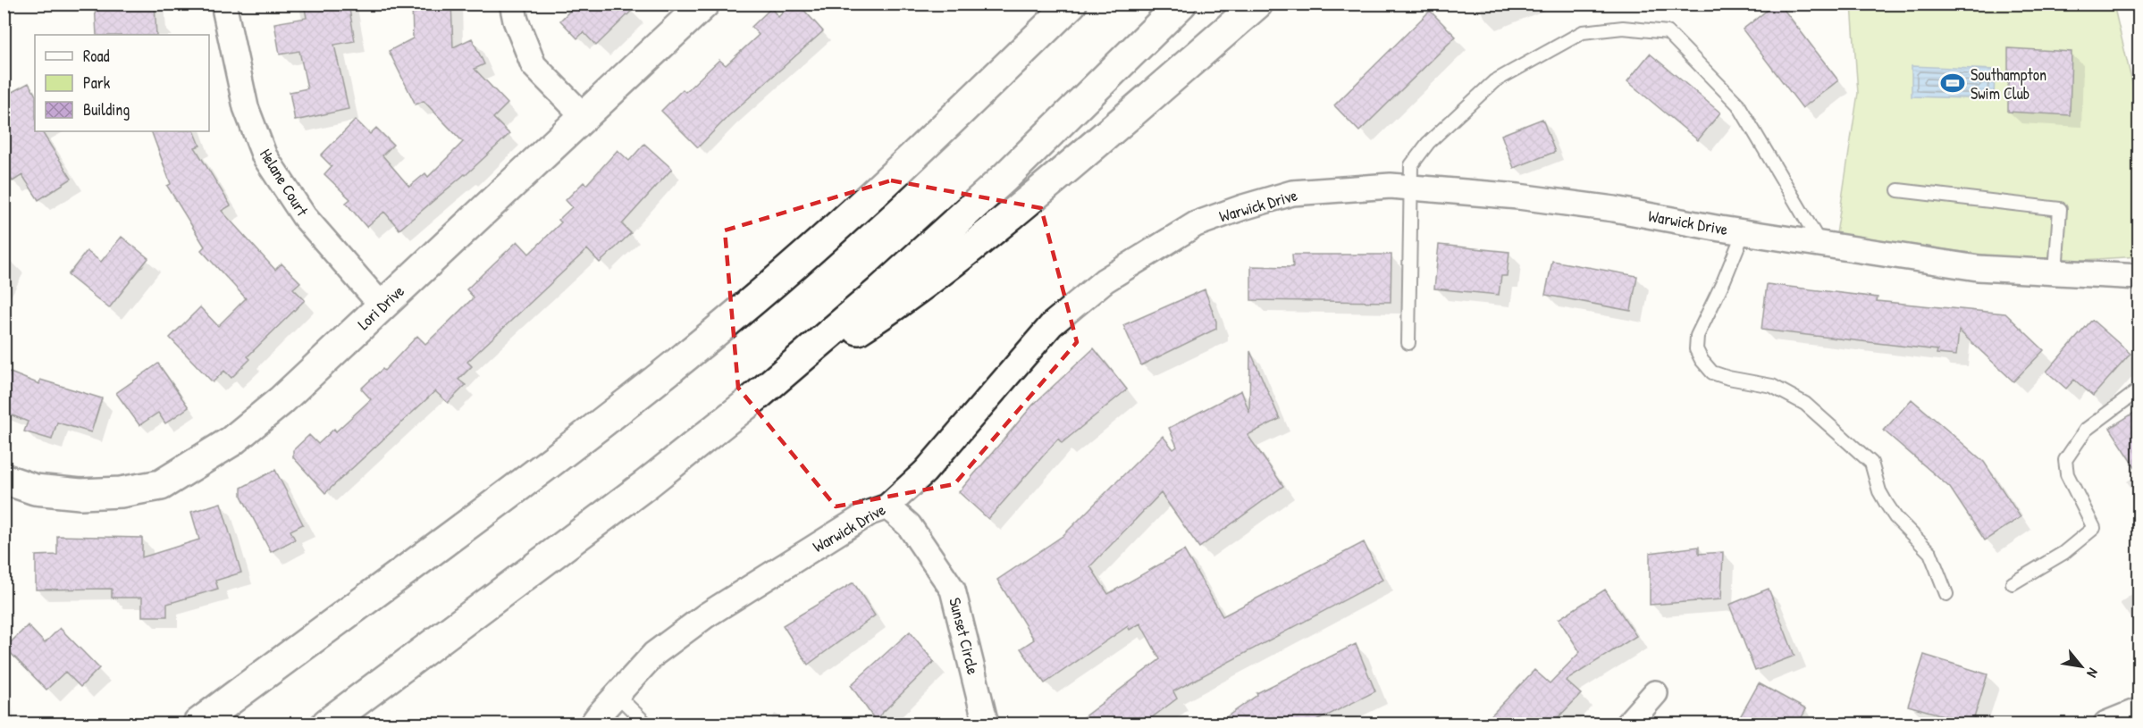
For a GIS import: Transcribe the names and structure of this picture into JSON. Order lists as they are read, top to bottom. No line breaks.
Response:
{"streets":{"main road":["Lori Drive"],"street":["Helane Court","Warwick Drive","Sunset Circle"]},"crossings":[["Helane Court","Lori Drive"],["Warwick Drive","Sunset Circle"]],"places":{"sports":["Southampton Swim Club"]},"legend":["Road","Park","Building"],"north":"bottom right"}
